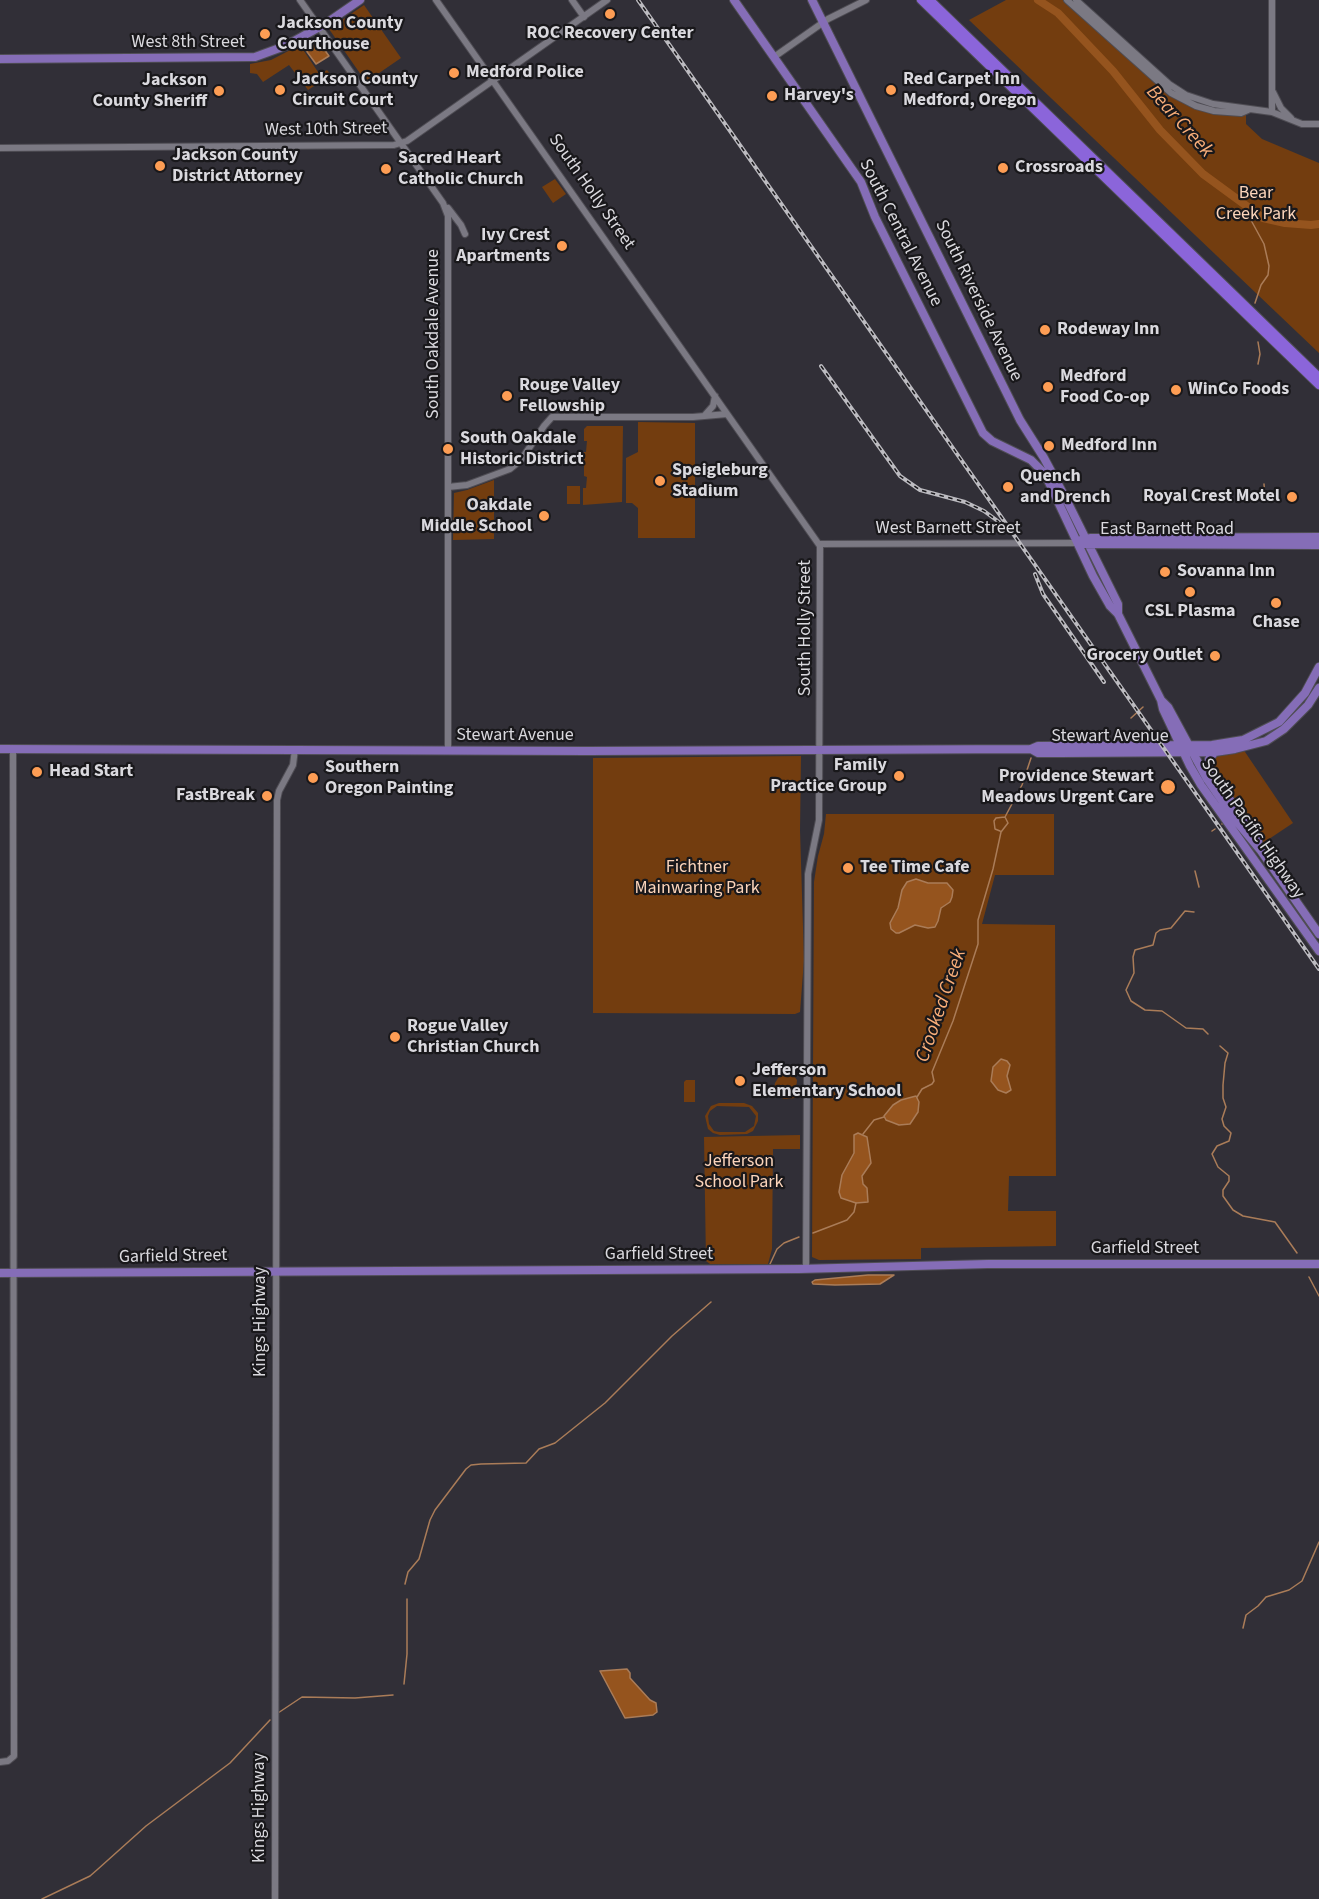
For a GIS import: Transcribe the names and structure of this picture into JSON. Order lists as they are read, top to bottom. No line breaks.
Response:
{"streets":{"main road":["West 8th Street","South Central Avenue","South Riverside Avenue","East Barnett Road","Stewart Avenue","South Pacific Highway","Garfield Street"],"street":["West 10th Street","South Holly Street","South Oakdale Avenue","West Barnett Street","Kings Highway"]},"crossings":[["West 8th Street","South Oakdale Avenue"],["West 10th Street","South Holly Street"],["West 10th Street","South Oakdale Avenue"],["South Holly Street","West Barnett Street"],["South Holly Street","Stewart Avenue"],["South Holly Street","Garfield Street"],["South Central Avenue","South Riverside Avenue"],["South Riverside Avenue","West Barnett Street"],["South Riverside Avenue","East Barnett Road"],["South Riverside Avenue","Stewart Avenue"],["South Riverside Avenue","South Pacific Highway"],["South Oakdale Avenue","Stewart Avenue"],["West Barnett Street","East Barnett Road"],["Stewart Avenue","South Pacific Highway"],["Stewart Avenue","Kings Highway"],["Garfield Street","Kings Highway"]],"water":["Bear Creek","Crooked Creek"],"parks":["Bear Creek Park","Fichtner Mainwaring Park","Jefferson School Park"],"places":["ROC Recovery Center","Jackson County Courthouse","Medford Police","Jackson County Circuit Court","Red Carpet Inn Medford, Oregon","Jackson County Sheriff","Harvey's","Jackson County District Attorney","Crossroads","Sacred Heart Catholic Church","Ivy Crest Apartments","Rodeway Inn","Medford Food Co-op","WinCo Foods","Rouge Valley Fellowship","Medford Inn","South Oakdale Historic District","Speigleburg Stadium","Quench and Drench","Royal Crest Motel","Oakdale Middle School","Sovanna Inn","CSL Plasma","Chase","Grocery Outlet","Head Start","Family Practice Group","Southern Oregon Painting","Providence Stewart Meadows Urgent Care","FastBreak","Tee Time Cafe","Rogue Valley Christian Church","Jefferson Elementary School"]}
